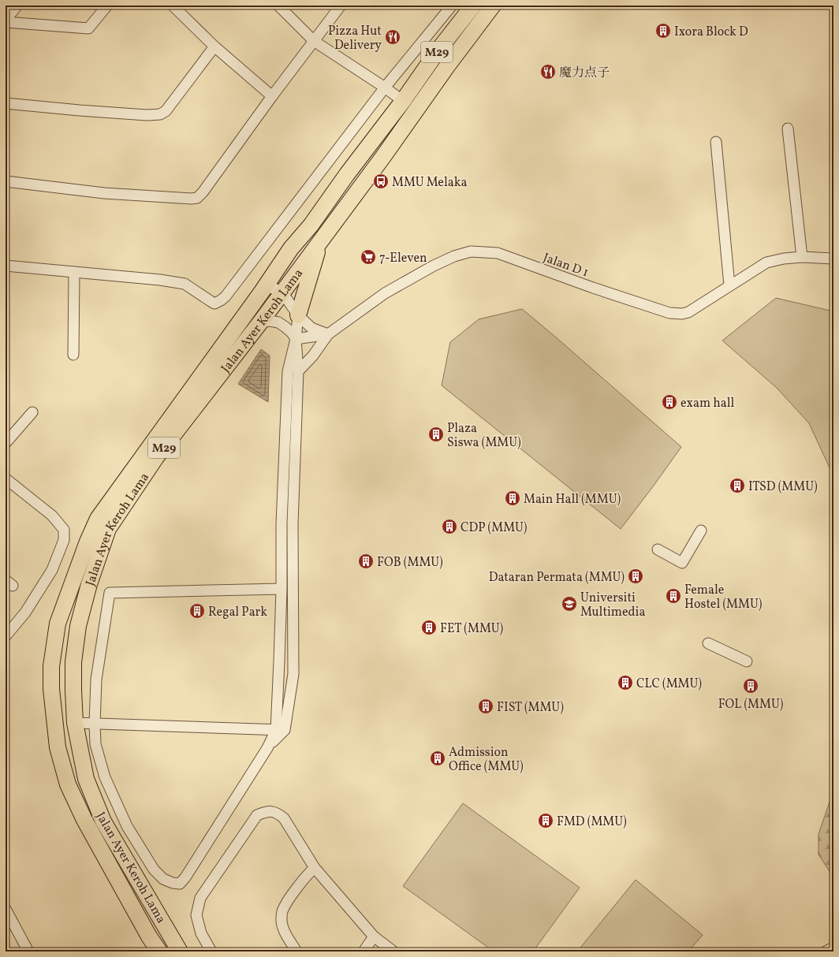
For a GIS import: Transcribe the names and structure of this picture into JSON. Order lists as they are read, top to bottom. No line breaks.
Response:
{"streets":{"main road":["M29","Jalan Ayer Keroh Lama"],"street":["Jalan D 1"]},"places":{"building":["Ixora Block D","exam hall","Plaza Siswa (MMU)","ITSD (MMU)","Main Hall (MMU)","CDP (MMU)","FOB (MMU)","Dataran Permata (MMU)","Female Hostel (MMU)","Regal Park","FET (MMU)","CLC (MMU)","FOL (MMU)","FIST (MMU)","Admission Office (MMU)","FMD (MMU)"],"restaurant":["Pizza Hut Delivery","魔力点子"],"bus stop":["MMU Melaka"],"supermarket":["7-Eleven"],"school or university":["Universiti Multimedia"]}}
